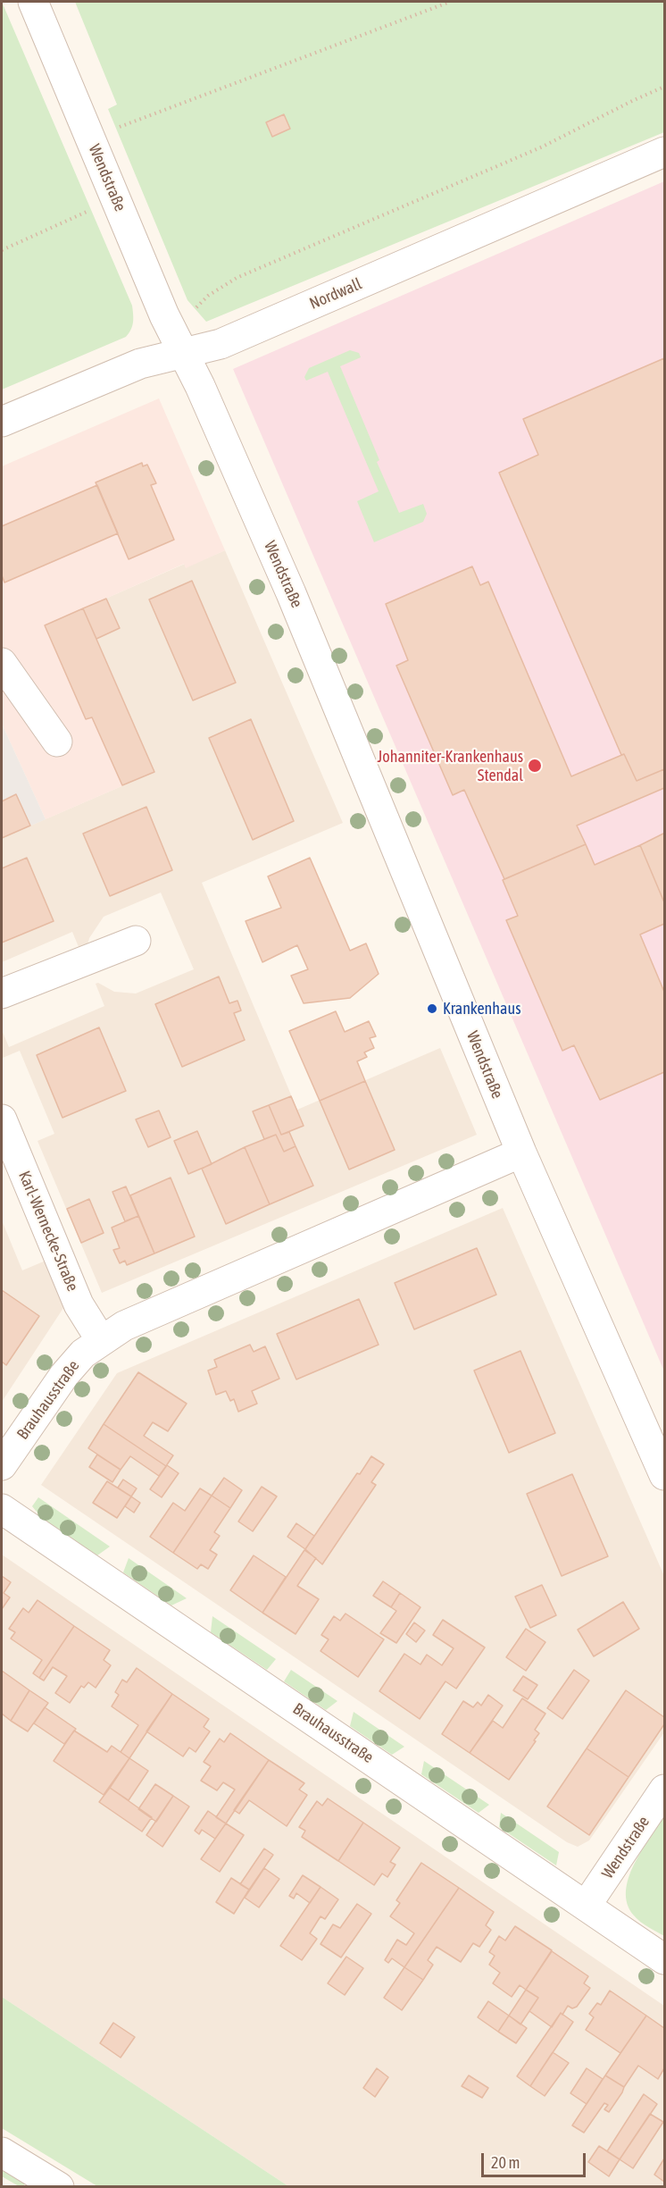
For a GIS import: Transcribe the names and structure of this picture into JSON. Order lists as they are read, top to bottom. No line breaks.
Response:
{"streets":{"street":["Wendstraße","Nordwall","Karl-Wernecke-Straße","Brauhausstraße"]},"crossings":[["Wendstraße","Nordwall"],["Wendstraße","Brauhausstraße"],["Karl-Wernecke-Straße","Brauhausstraße"]],"places":["Johanniter-Krankenhaus Stendal","Krankenhaus"],"scale_bar":"20 m"}
